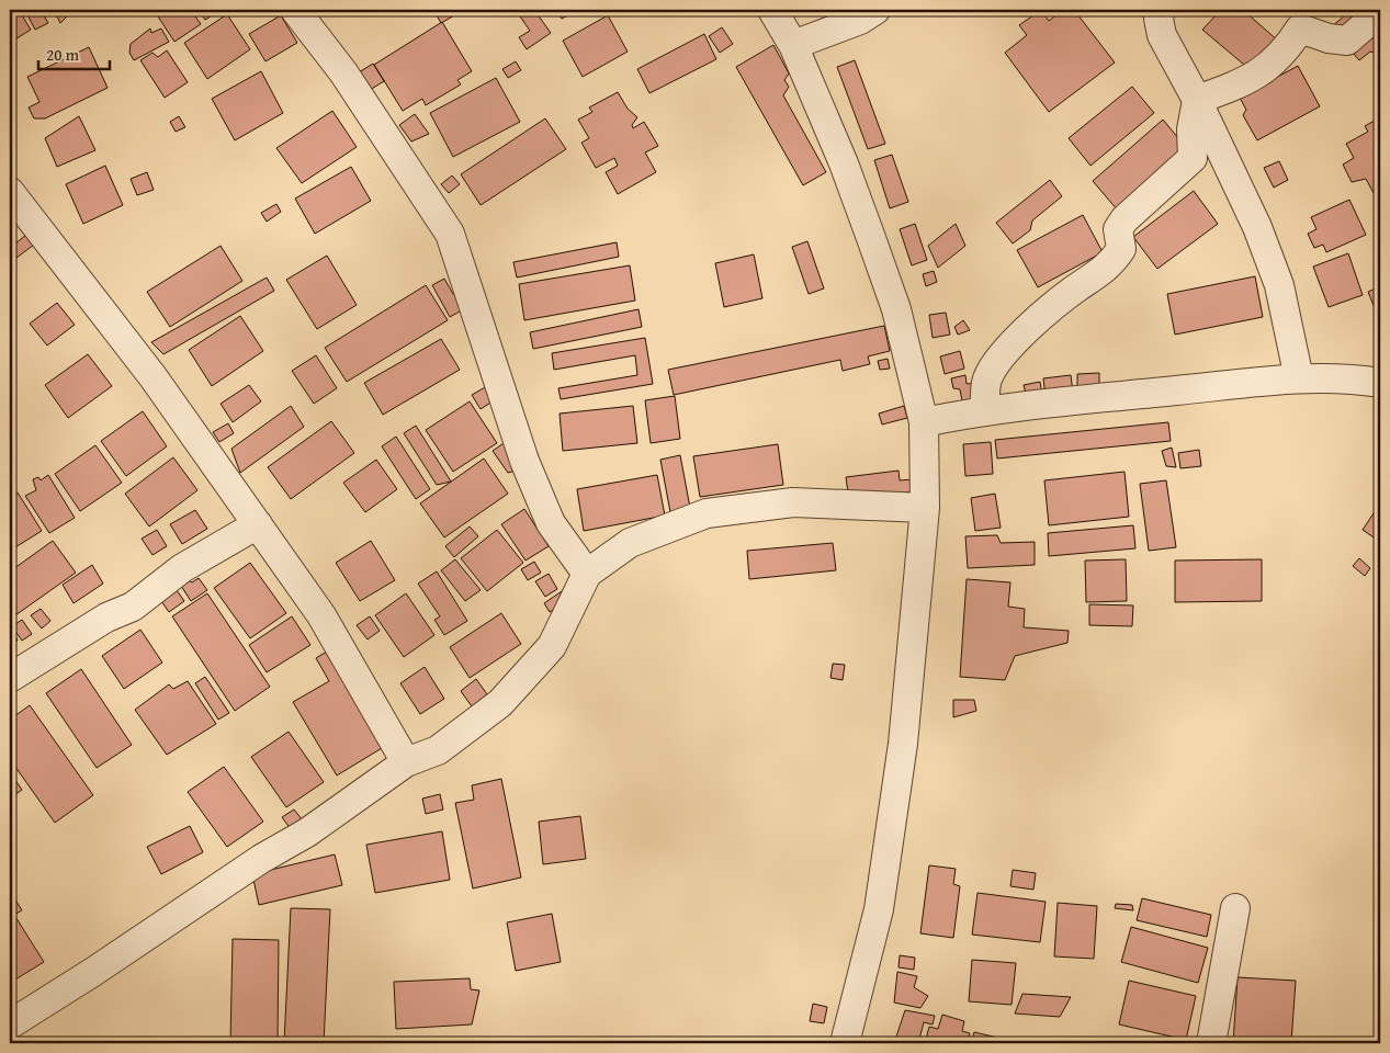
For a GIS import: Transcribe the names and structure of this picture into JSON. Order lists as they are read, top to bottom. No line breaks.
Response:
{"scale_bar":"20 m"}
